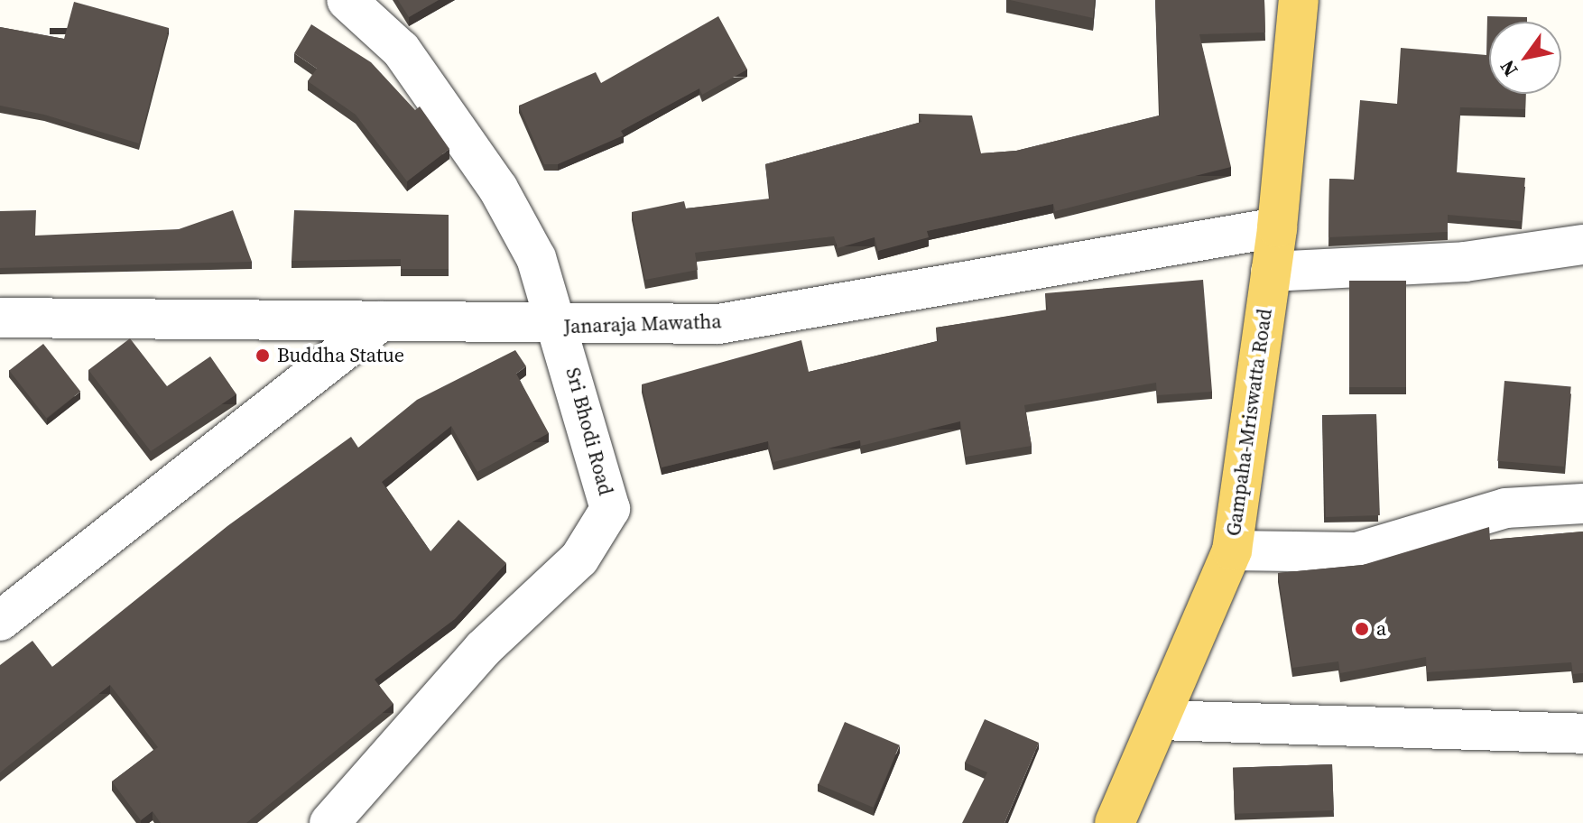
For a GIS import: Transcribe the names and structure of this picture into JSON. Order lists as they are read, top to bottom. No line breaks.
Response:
{"streets":{"main road":["Gampaha-Mriswatta Road"],"street":["Janaraja Mawatha","Sri Bhodi Road"]},"crossings":[["Janaraja Mawatha","Gampaha-Mriswatta Road"],["Janaraja Mawatha","Sri Bhodi Road"]],"places":["Buddha Statue","a"],"north":"bottom left"}
